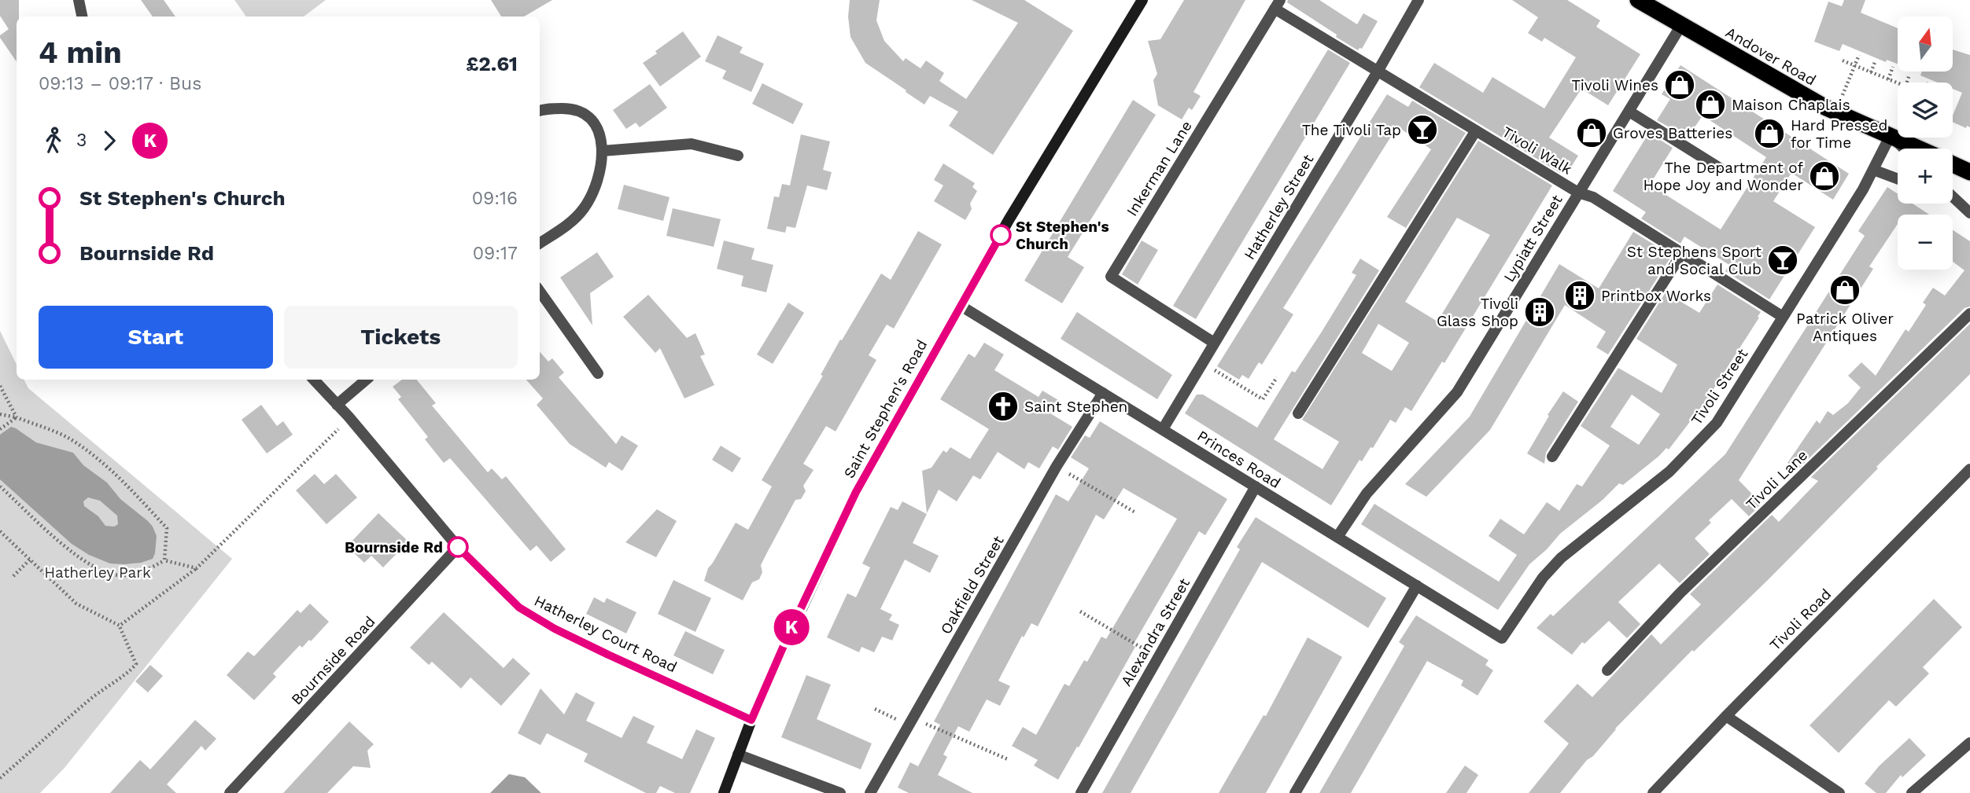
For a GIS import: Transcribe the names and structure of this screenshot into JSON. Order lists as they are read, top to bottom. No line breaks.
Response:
{"streets":{"highway":["Andover Road"],"street":["Tivoli Walk","Inkerman Lane","Hatherley Street","Lypiatt Street","Tivoli Street","Saint Stephen's Road","Princes Road","Tivoli Lane","Oakfield Street","Tivoli Road","Alexandra Street","Hatherley Court Road","Bournside Road"]},"crossings":[["Andover Road","Lypiatt Street"],["Andover Road","Tivoli Street"],["Tivoli Walk","Inkerman Lane"],["Tivoli Walk","Hatherley Street"],["Tivoli Walk","Lypiatt Street"],["Tivoli Walk","Tivoli Street"],["Inkerman Lane","Hatherley Street"],["Hatherley Street","Princes Road"],["Lypiatt Street","Princes Road"],["Tivoli Street","Princes Road"],["Saint Stephen's Road","Princes Road"],["Saint Stephen's Road","Hatherley Court Road"],["Princes Road","Oakfield Street"],["Princes Road","Alexandra Street"],["Hatherley Court Road","Bournside Road"]],"parks":["Hatherley Park"],"places":{"shop":["Tivoli Wines","Maison Chaplais","Groves Batteries","Hard Pressed for Time","The Department of Hope Joy and Wonder","Patrick Oliver Antiques"],"bar":["The Tivoli Tap","St Stephens Sport and Social Club"],"other":["St Stephen's Church","Bournside Rd"],"building":["Printbox Works","Tivoli Glass Shop"],"church":["Saint Stephen"]},"lines":["bus line K"],"north":"top","page":{"on_map":"K","map_buttons":["+","−"],"heading":["4 min","09:13 – 09:17 · Bus","£2.61"],"legs":["3","K"],"list":[{"name":"St Stephen's Church","value":"09:16"},{"name":"Bournside Rd","value":"09:17"}],"buttons":["Start","Tickets"]}}
